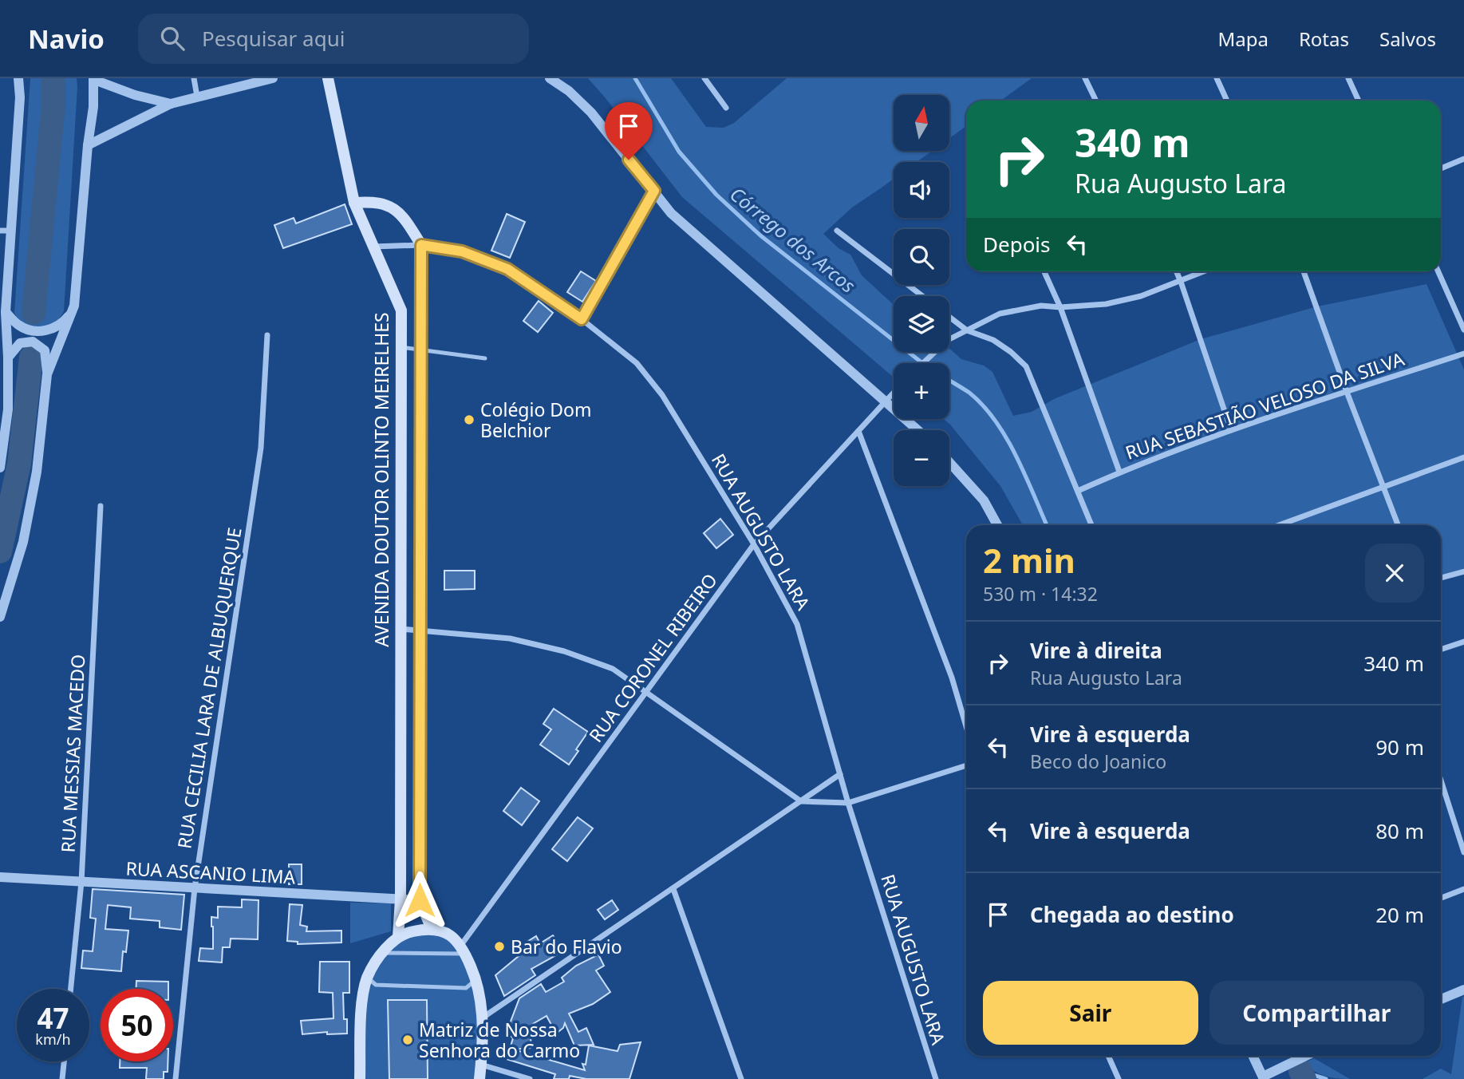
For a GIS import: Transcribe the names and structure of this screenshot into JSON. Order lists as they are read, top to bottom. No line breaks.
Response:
{"streets":{"main road":["AVENIDA DOUTOR OLINTO MEIRELHES"],"street":["RUA SEBASTIÃO VELOSO DA SILVA","RUA AUGUSTO LARA","RUA CORONEL RIBEIRO","RUA CECILIA LARA DE ALBUQUERQUE","RUA MESSIAS MACEDO","RUA ASCANIO LIMA"]},"crossings":[["AVENIDA DOUTOR OLINTO MEIRELHES","RUA AUGUSTO LARA"],["AVENIDA DOUTOR OLINTO MEIRELHES","RUA ASCANIO LIMA"],["RUA AUGUSTO LARA","RUA CORONEL RIBEIRO"],["RUA CECILIA LARA DE ALBUQUERQUE","RUA ASCANIO LIMA"],["RUA MESSIAS MACEDO","RUA ASCANIO LIMA"]],"water":["Córrego dos Arcos"],"places":["Colégio Dom Belchior","Bar do Flavio","Matriz de Nossa Senhora do Carmo"],"north":"top","page":{"header":"Navio","search":"Pesquisar aqui","nav":["Mapa","Rotas","Salvos"],"map_buttons":["+","−"],"turn":["340 m","Rua Augusto Lara"],"then":"Depois","heading":["2 min","530 m · 14:32"],"list":[{"name":"Vire à direita","note":"Rua Augusto Lara","value":"340 m"},{"name":"Vire à esquerda","note":"Beco do Joanico","value":"90 m"},{"name":"Vire à esquerda","value":"80 m"},{"name":"Chegada ao destino","value":"20 m"}],"buttons":["Sair","Compartilhar"],"speed":"47 km/h","limit":"50"}}
